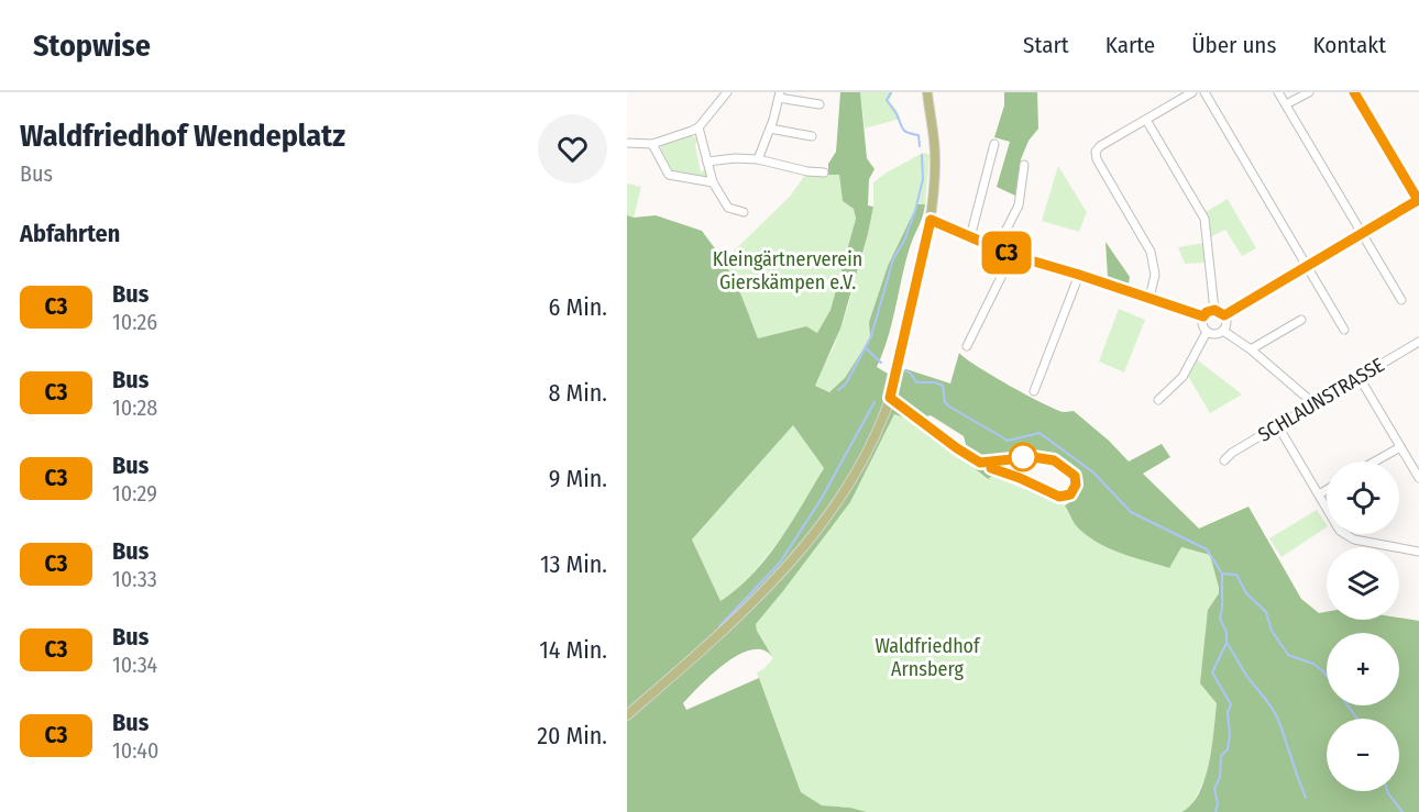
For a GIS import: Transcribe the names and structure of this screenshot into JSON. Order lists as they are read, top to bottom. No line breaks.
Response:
{"streets":{"street":["SCHLAUNSTRASSE"]},"parks":["Kleingärtnerverein Gierskämpen e.V.","Waldfriedhof Arnsberg"],"lines":["bus line C3"],"page":{"header":"Stopwise","nav":["Start","Karte","Über uns","Kontakt"],"heading":[["Waldfriedhof Wendeplatz","Bus"],"Abfahrten"],"on_map":"C3","list":[{"mark":"C3","name":"Bus","note":"10:26","value":"6 Min."},{"mark":"C3","name":"Bus","note":"10:28","value":"8 Min."},{"mark":"C3","name":"Bus","note":"10:29","value":"9 Min."},{"mark":"C3","name":"Bus","note":"10:33","value":"13 Min."},{"mark":"C3","name":"Bus","note":"10:34","value":"14 Min."},{"mark":"C3","name":"Bus","note":"10:40","value":"20 Min."}],"map_buttons":["+","−"]}}
